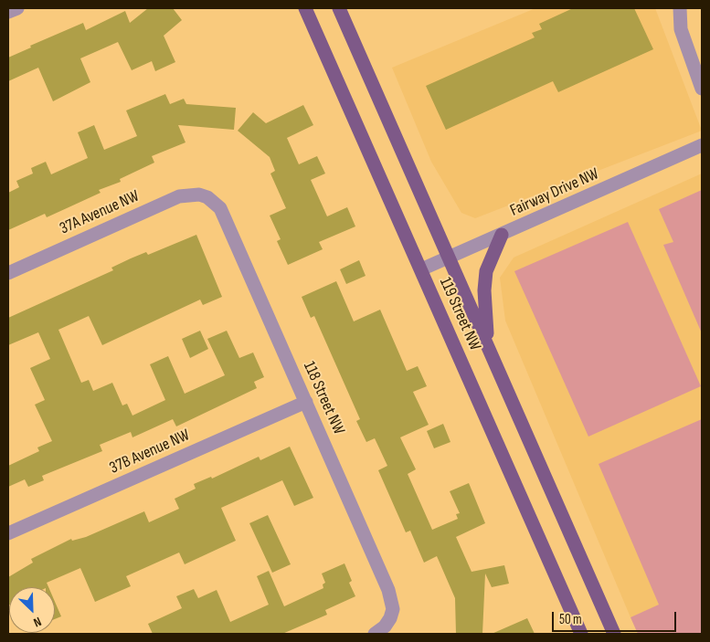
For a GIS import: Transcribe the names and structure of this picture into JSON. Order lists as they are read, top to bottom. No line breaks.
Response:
{"streets":{"main road":["119 Street NW"],"street":["Fairway Drive NW","37A Avenue NW","118 Street NW","37B Avenue NW"]},"crossings":[["Fairway Drive NW","119 Street NW"],["37A Avenue NW","118 Street NW"],["118 Street NW","37B Avenue NW"]],"scale_bar":"50 m","north":"bottom right"}
